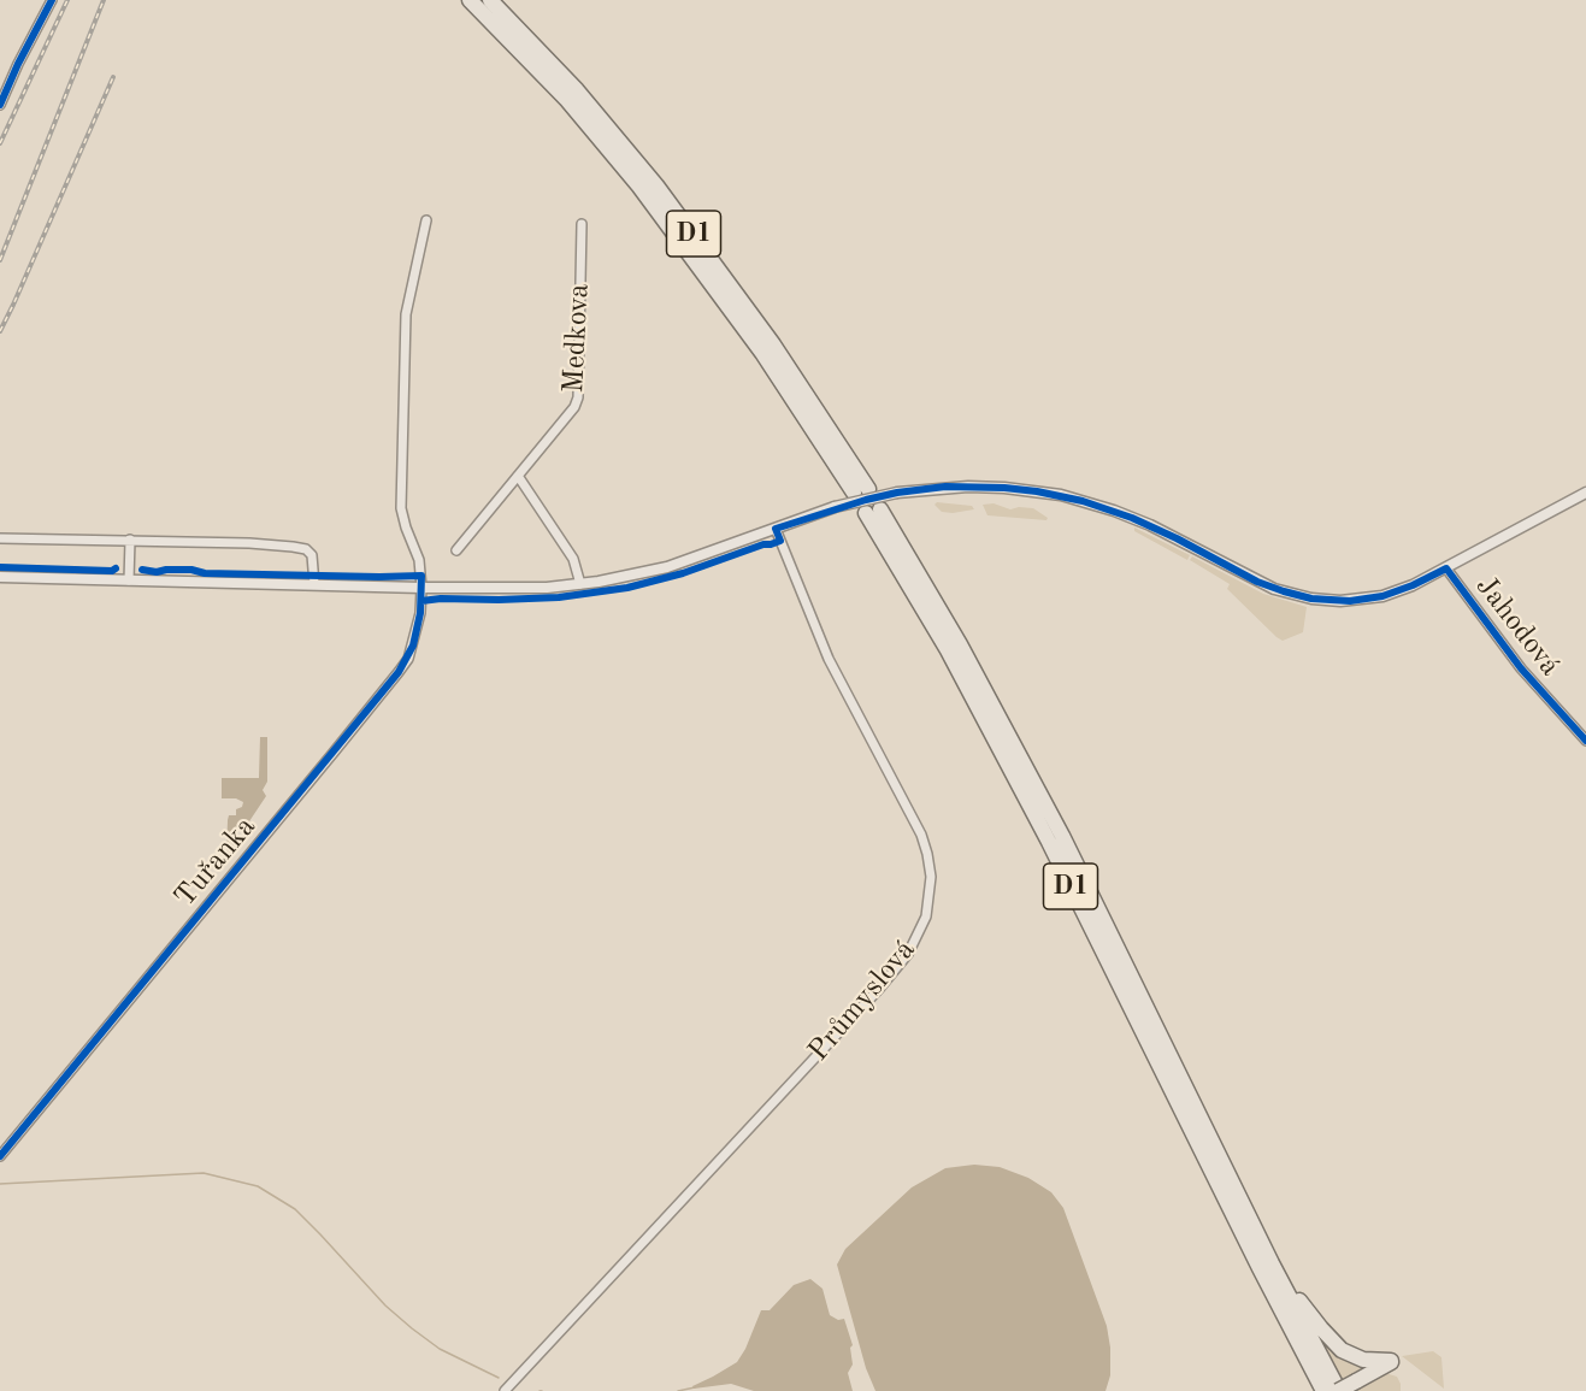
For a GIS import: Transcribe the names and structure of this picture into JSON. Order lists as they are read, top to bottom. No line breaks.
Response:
{"streets":{"highway":["D1"],"street":["Medkova","Jahodová","Tuřanka","Průmyslová"]}}
